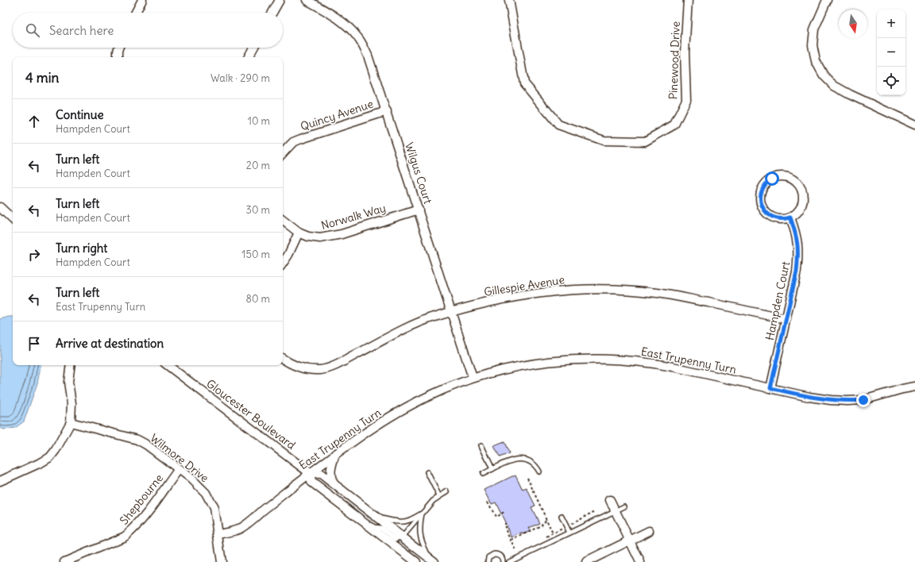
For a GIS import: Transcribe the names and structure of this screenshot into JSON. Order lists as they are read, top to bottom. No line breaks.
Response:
{"streets":{"street":["Pinewood Drive","Quincy Avenue","Wilgus Court","Norwalk Way","Gillespie Avenue","Hampden Court","East Trupenny Turn","Gloucester Boulevard","Wilmore Drive","Shepbourne"]},"crossings":[["Quincy Avenue","Wilgus Court"],["Wilgus Court","Norwalk Way"],["Wilgus Court","Gillespie Avenue"],["Wilgus Court","East Trupenny Turn"],["Gillespie Avenue","Hampden Court"],["Hampden Court","East Trupenny Turn"],["East Trupenny Turn","Gloucester Boulevard"],["East Trupenny Turn","Wilmore Drive"],["Wilmore Drive","Shepbourne"]],"north":"bottom","page":{"map_buttons":["+","−"],"search":"Search here","heading":["4 min","Walk · 290 m"],"list":[["Continue","Hampden Court","10 m"],["Turn left","Hampden Court","20 m"],["Turn left","Hampden Court","30 m"],["Turn right","Hampden Court","150 m"],["Turn left","East Trupenny Turn","80 m"],"Arrive at destination"]}}
